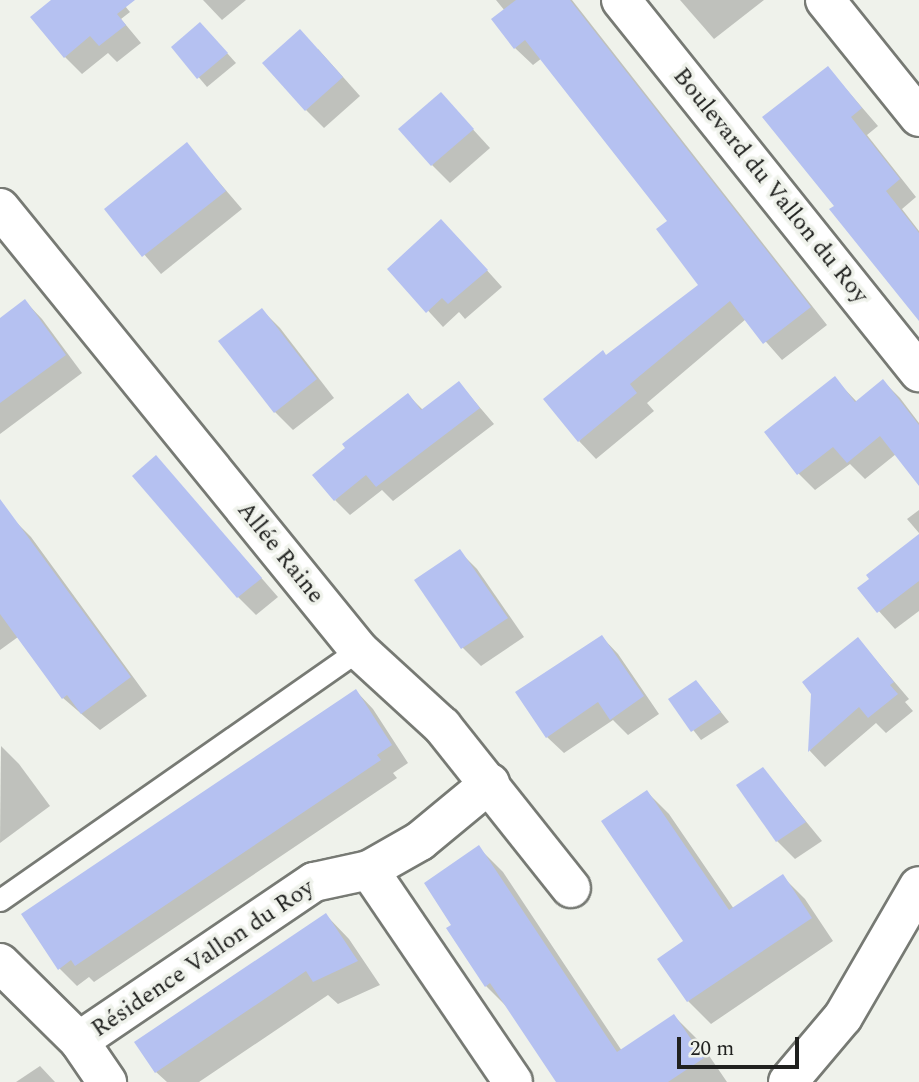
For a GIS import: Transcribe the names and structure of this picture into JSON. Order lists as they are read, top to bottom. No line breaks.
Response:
{"streets":{"street":["Boulevard du Vallon du Roy","Allée Raine","Résidence Vallon du Roy"]},"crossings":[["Allée Raine","Résidence Vallon du Roy"]],"scale_bar":"20 m"}
